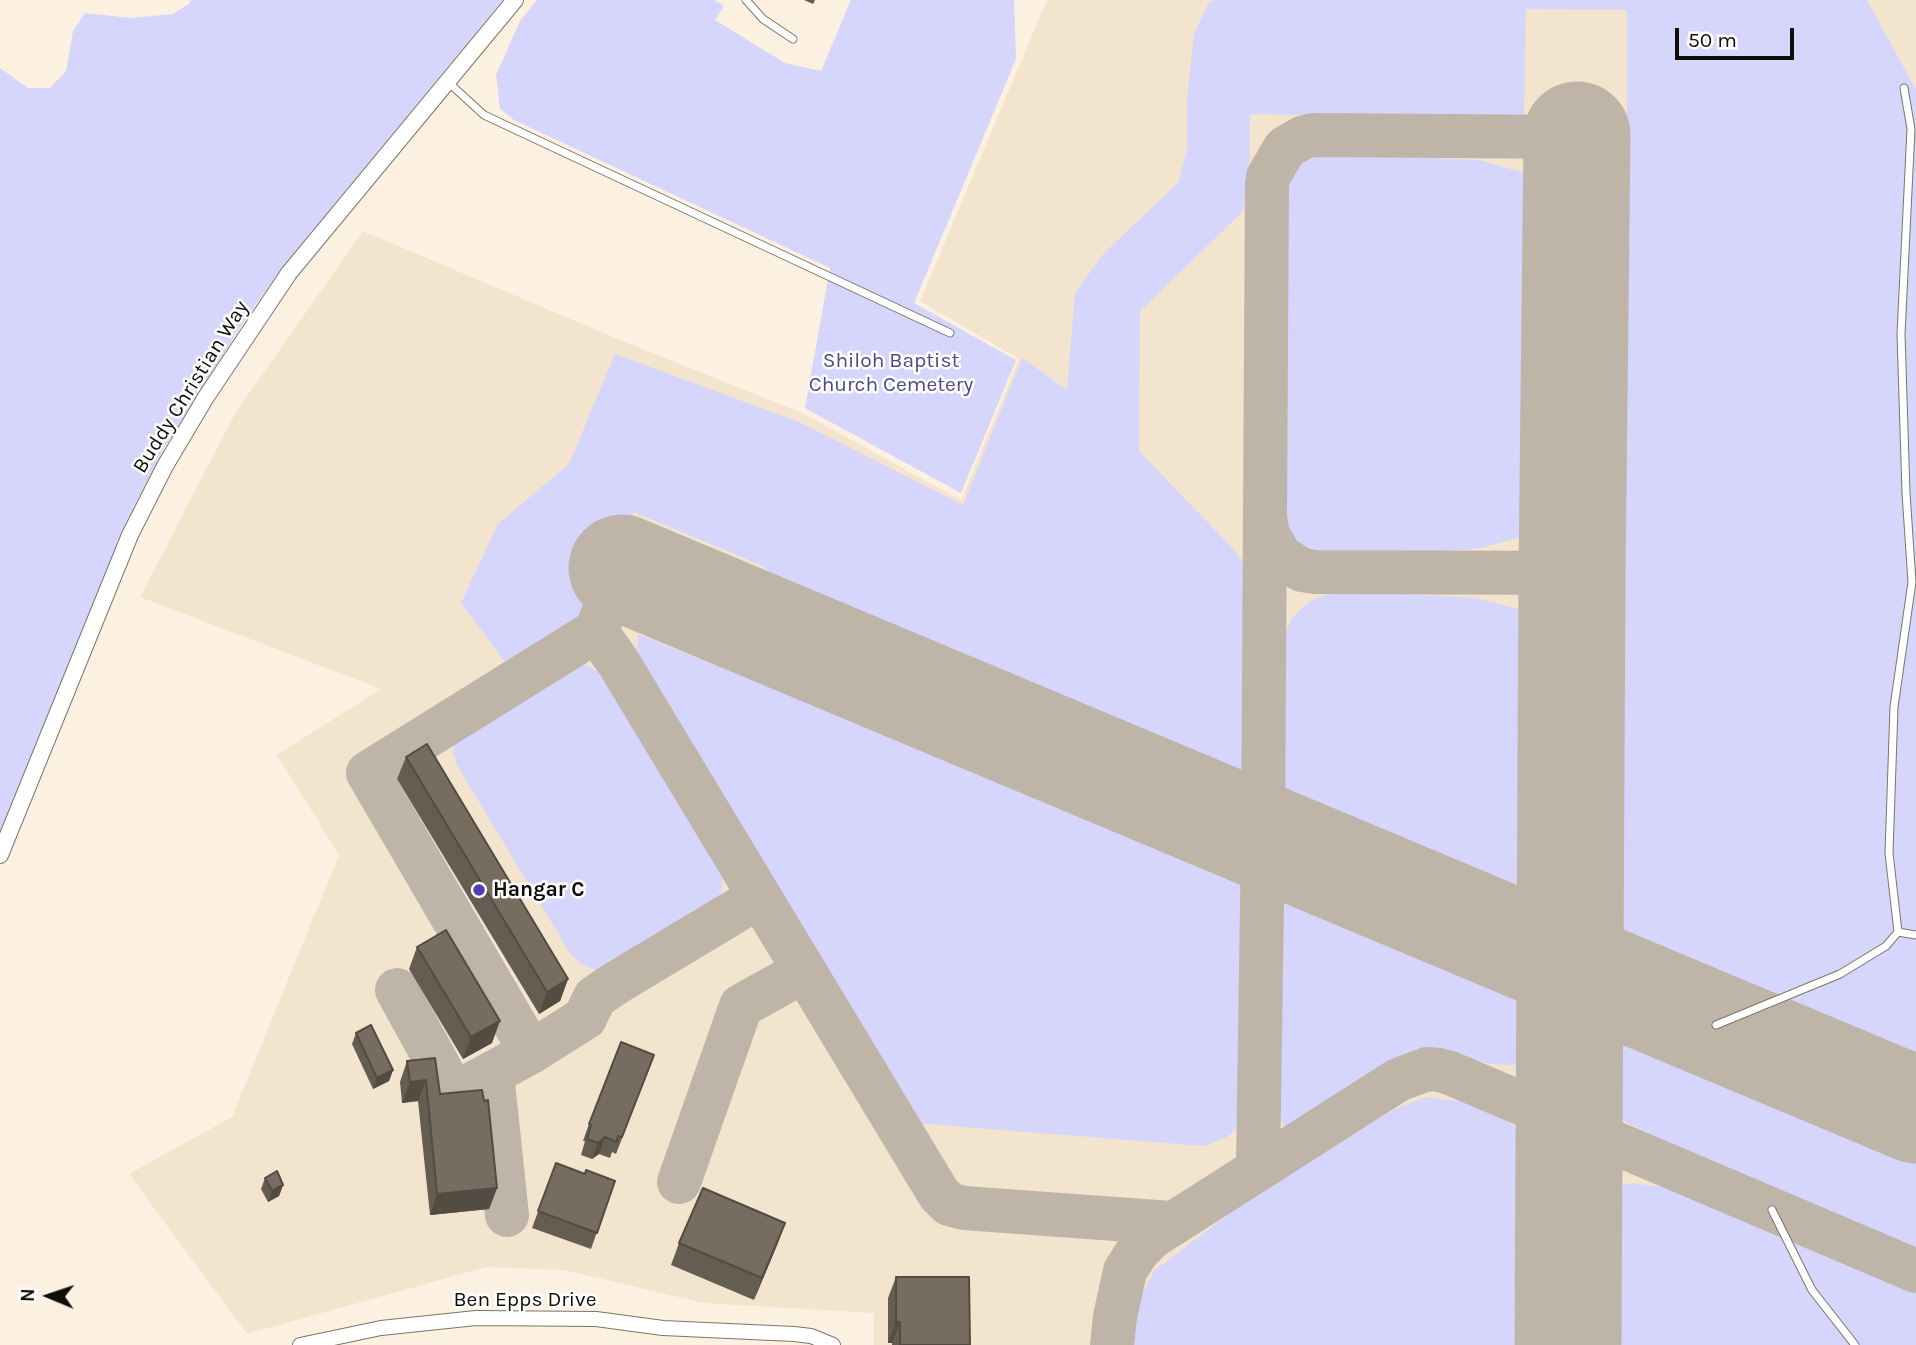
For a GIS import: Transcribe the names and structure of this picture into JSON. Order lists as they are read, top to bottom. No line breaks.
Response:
{"streets":{"street":["Buddy Christian Way","Ben Epps Drive"]},"parks":["Shiloh Baptist Church Cemetery"],"places":["Hangar C"],"scale_bar":"50 m","north":"left"}
